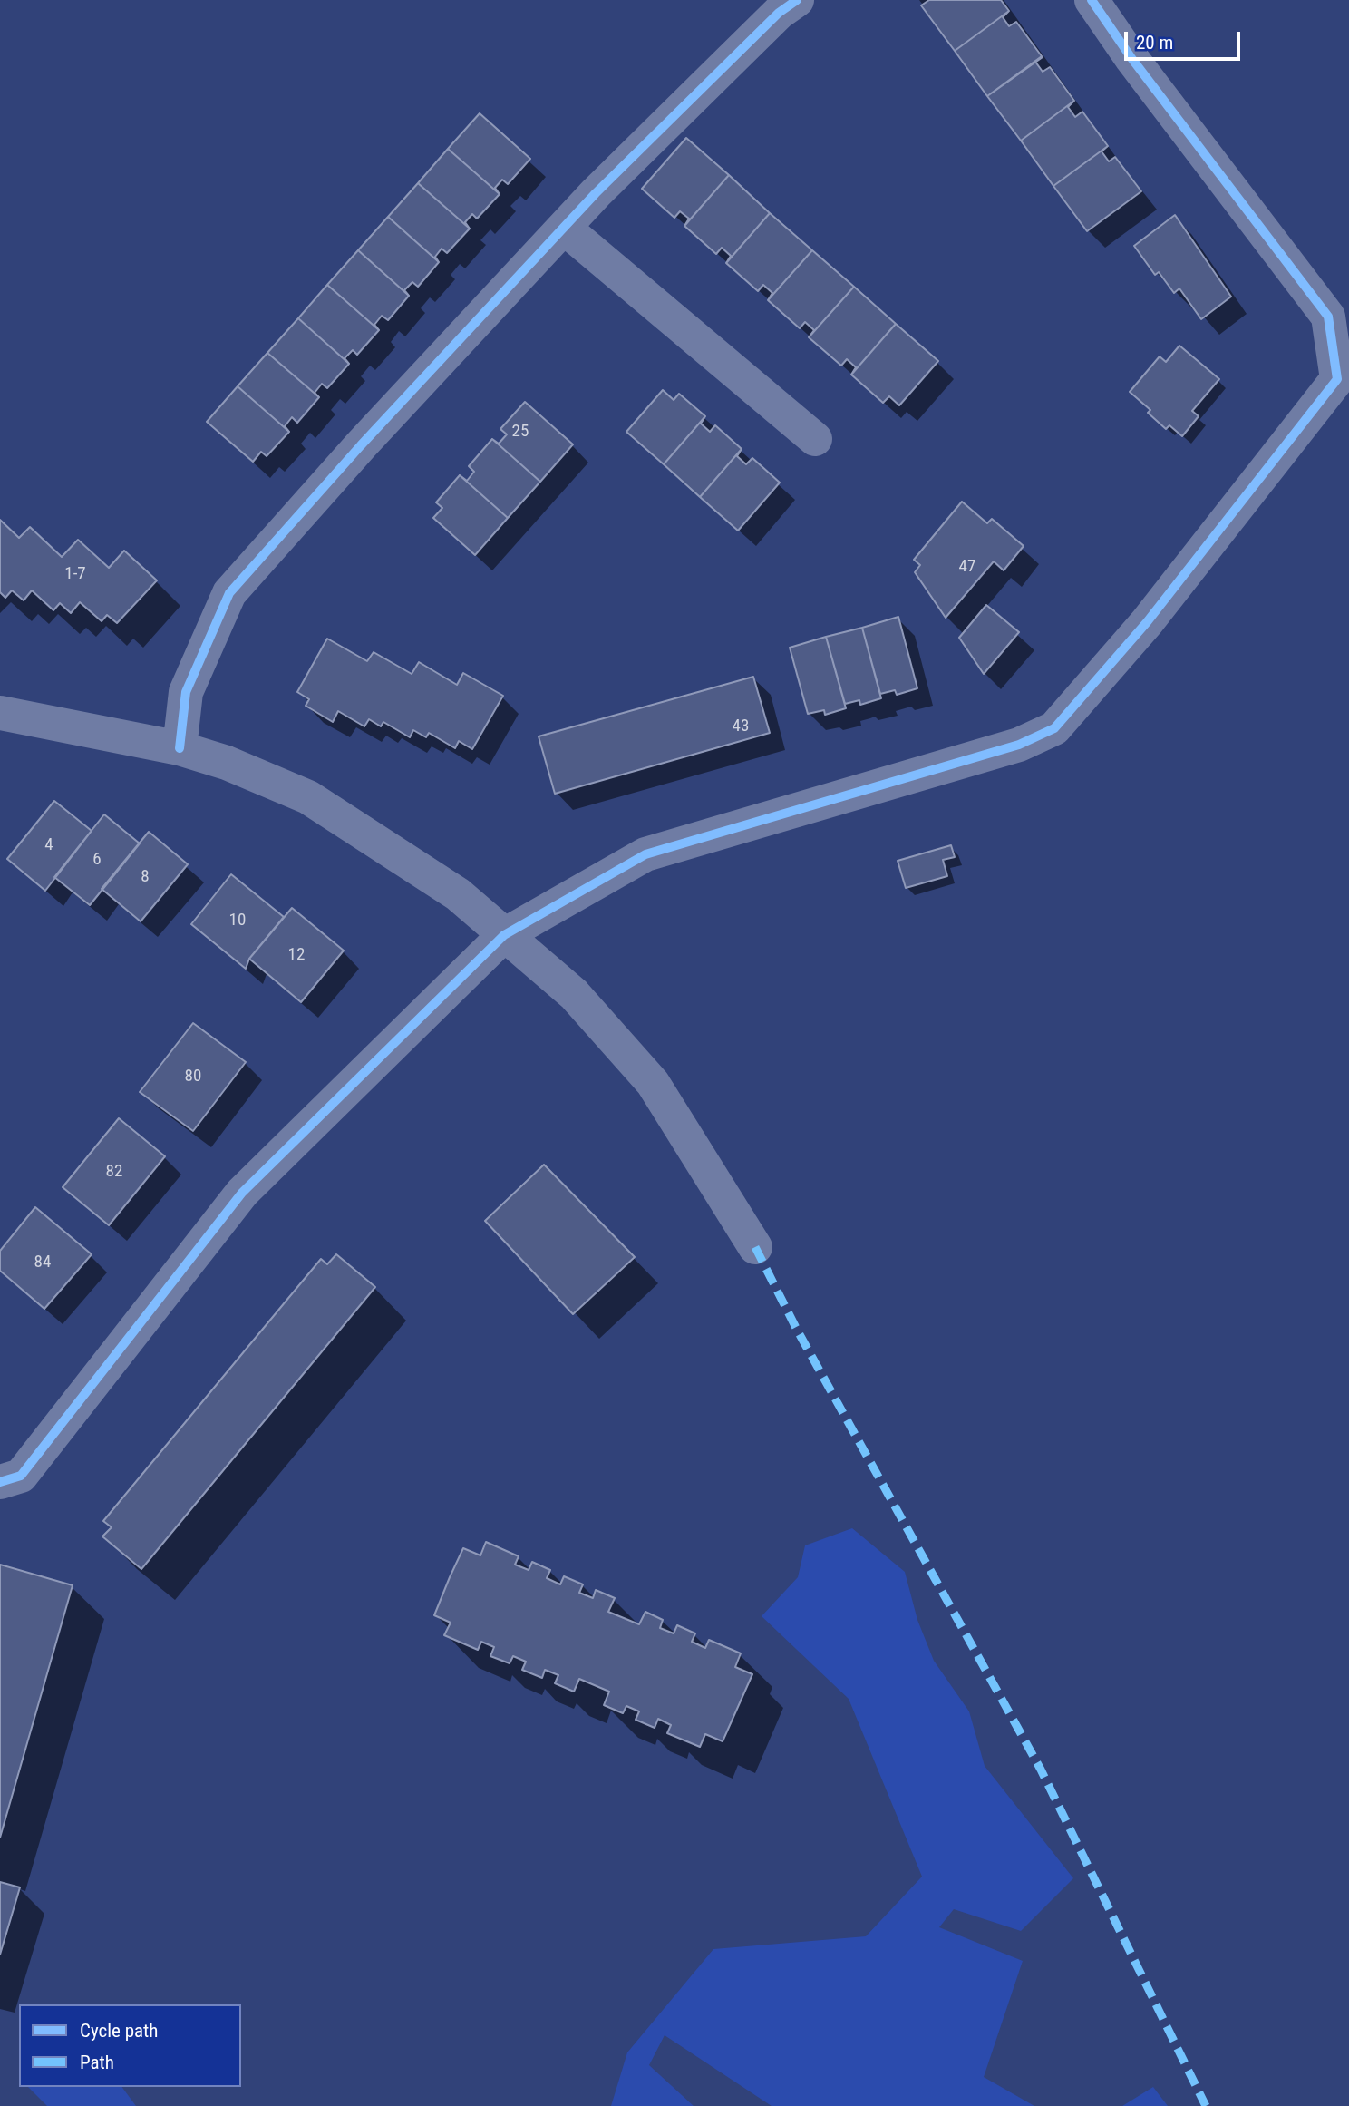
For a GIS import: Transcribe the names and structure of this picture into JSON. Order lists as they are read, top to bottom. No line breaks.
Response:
{"house_numbers":["25","47","1-7","43","4","6","8","10","12","80","82","84"],"legend":["Cycle path","Path"],"scale_bar":"20 m"}
